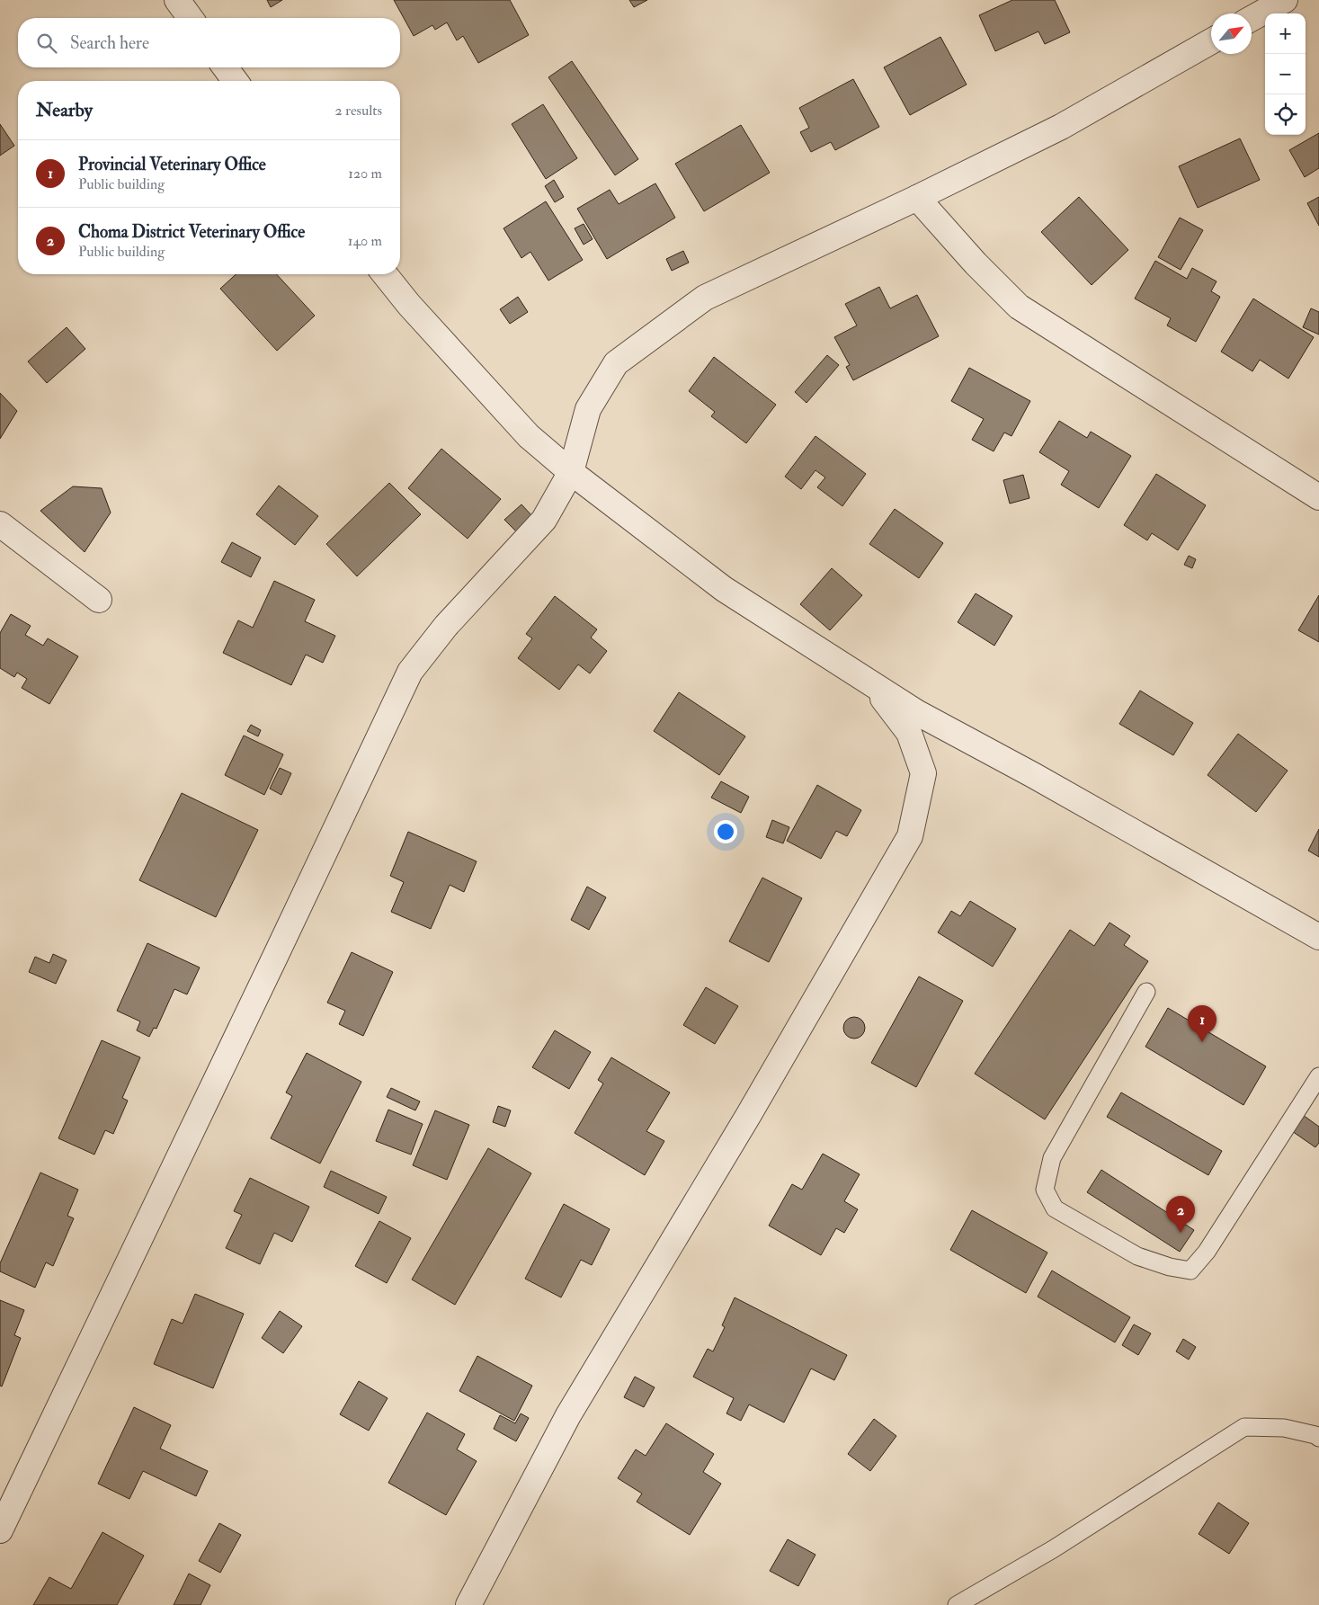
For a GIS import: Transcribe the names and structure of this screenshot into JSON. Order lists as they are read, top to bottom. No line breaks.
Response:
{"north":"top right","page":{"map_buttons":["+","−"],"search":"Search here","heading":["Nearby","2 results"],"list":[{"mark":"1","name":"Provincial Veterinary Office","note":"Public building","value":"120 m"},{"mark":"2","name":"Choma District Veterinary Office","note":"Public building","value":"140 m"}],"pins":["1","2"]}}
